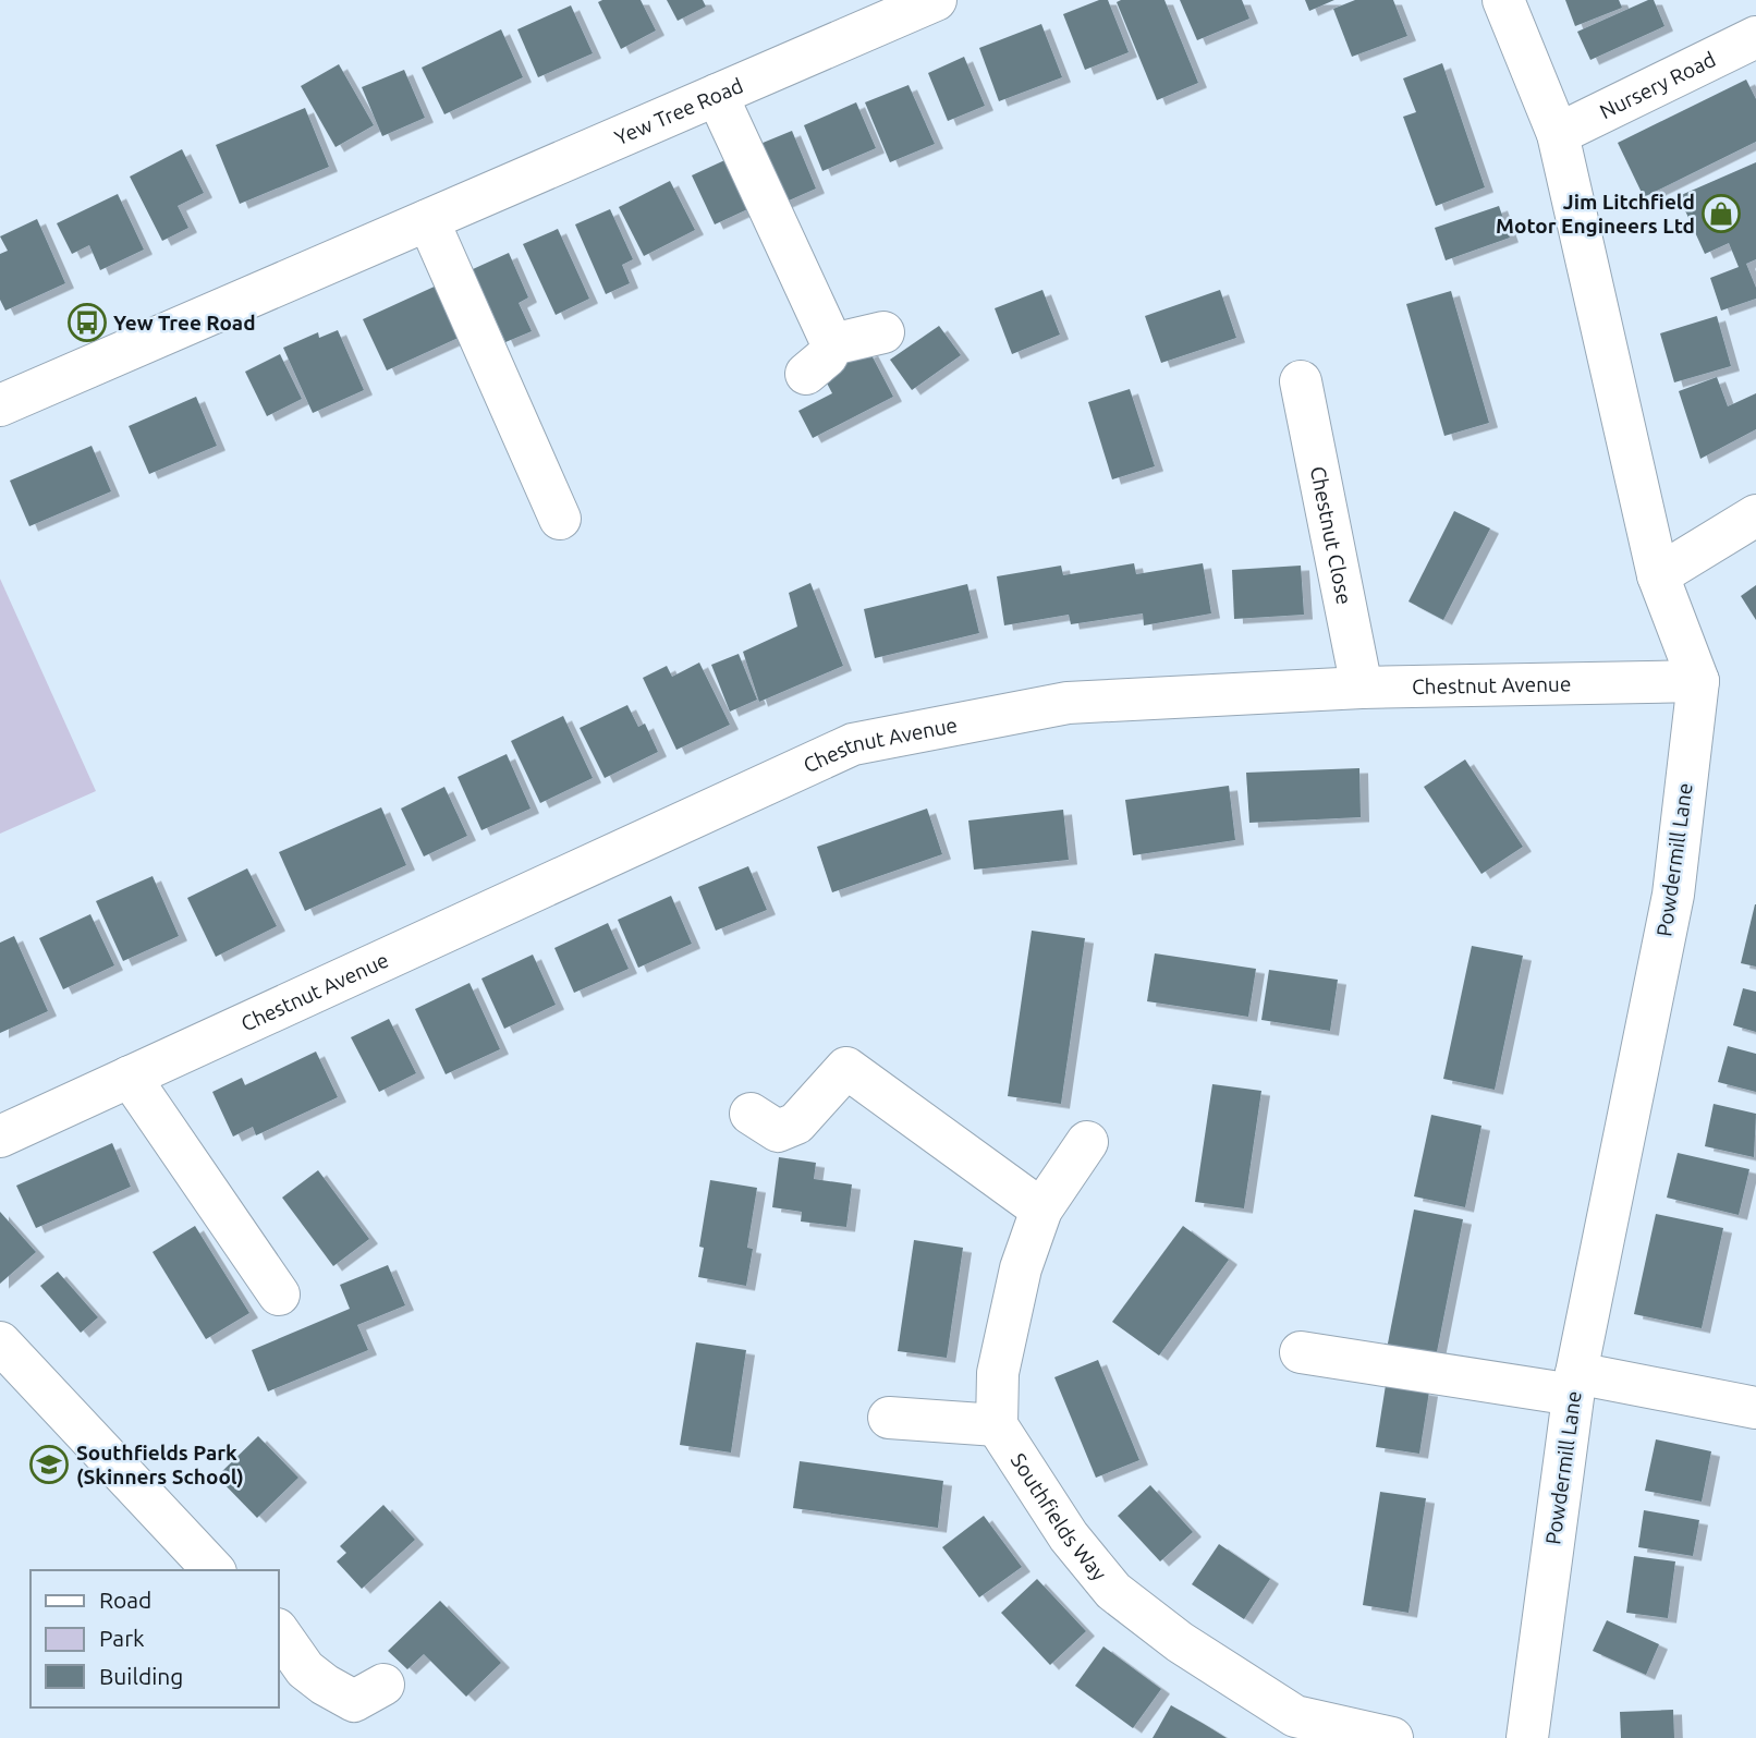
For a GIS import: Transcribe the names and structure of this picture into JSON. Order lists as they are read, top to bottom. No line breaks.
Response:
{"streets":{"street":["Nursery Road","Yew Tree Road","Chestnut Close","Chestnut Avenue","Powdermill Lane","Southfields Way"]},"crossings":[["Nursery Road","Powdermill Lane"],["Chestnut Close","Chestnut Avenue"],["Chestnut Avenue","Powdermill Lane"]],"places":{"shop":["Jim Litchfield Motor Engineers Ltd"],"bus stop":["Yew Tree Road"],"school or university":["Southfields Park (Skinners School)"]},"legend":["Road","Park","Building"]}
